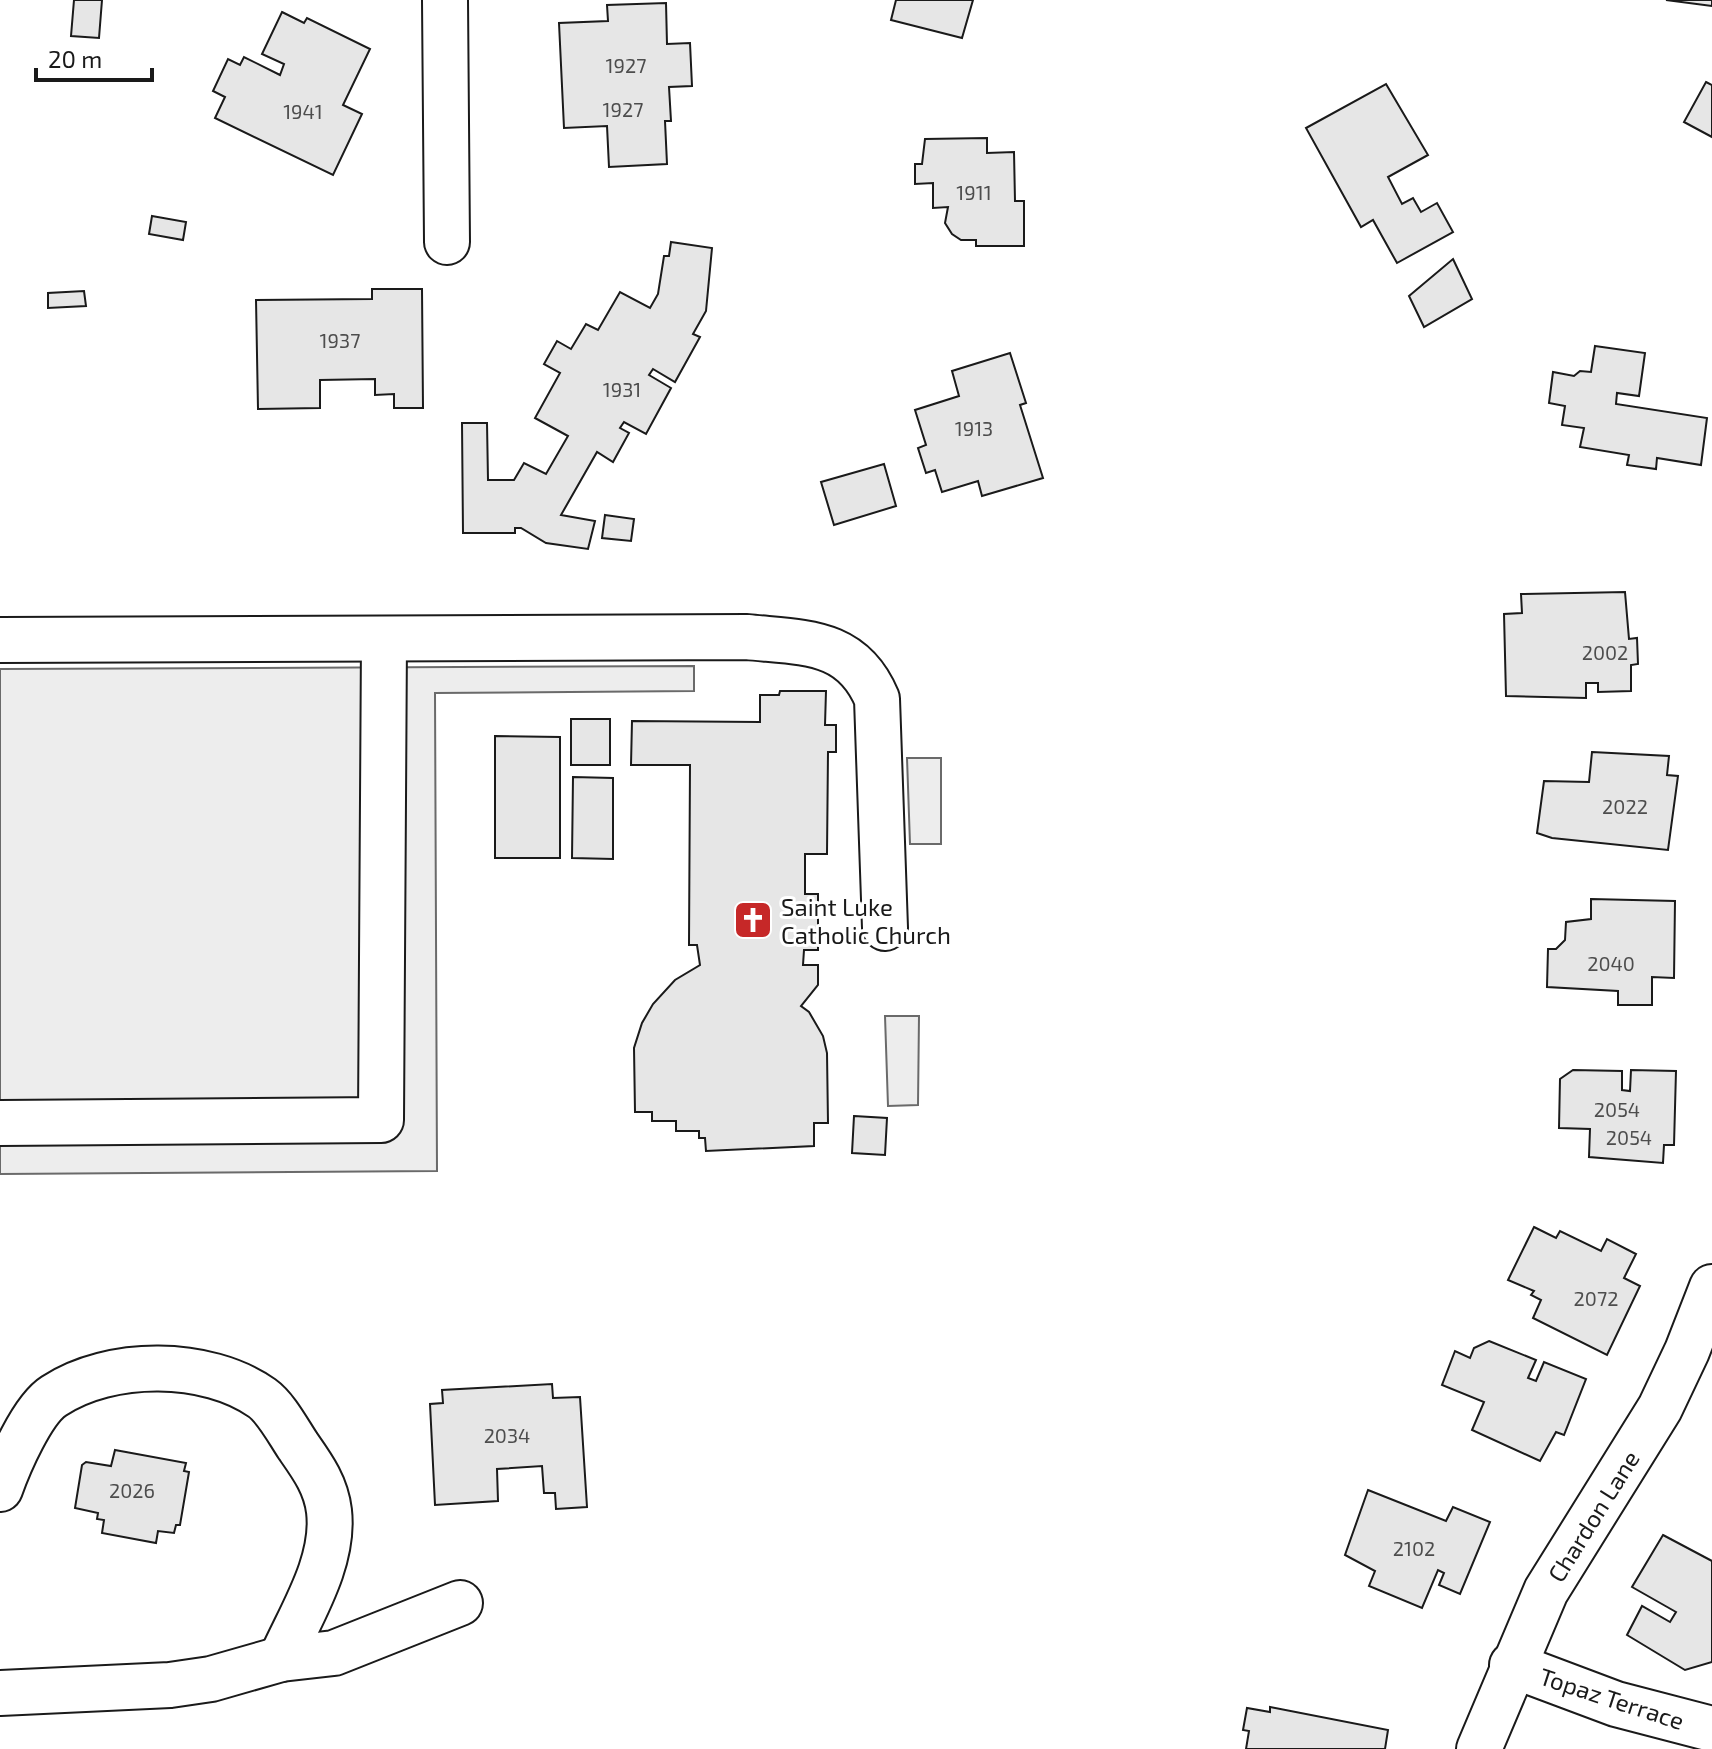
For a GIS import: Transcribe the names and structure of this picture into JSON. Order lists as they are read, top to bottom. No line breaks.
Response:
{"streets":{"street":["Chardon Lane","Topaz Terrace"]},"crossings":[["Chardon Lane","Topaz Terrace"]],"places":{"church":["Saint Luke Catholic Church"]},"house_numbers":["1927","1927","1941","1911","1937","1931","1913","2002","2022","2040","2054","2054","2072","2034","2026","2102"],"scale_bar":"20 m"}
